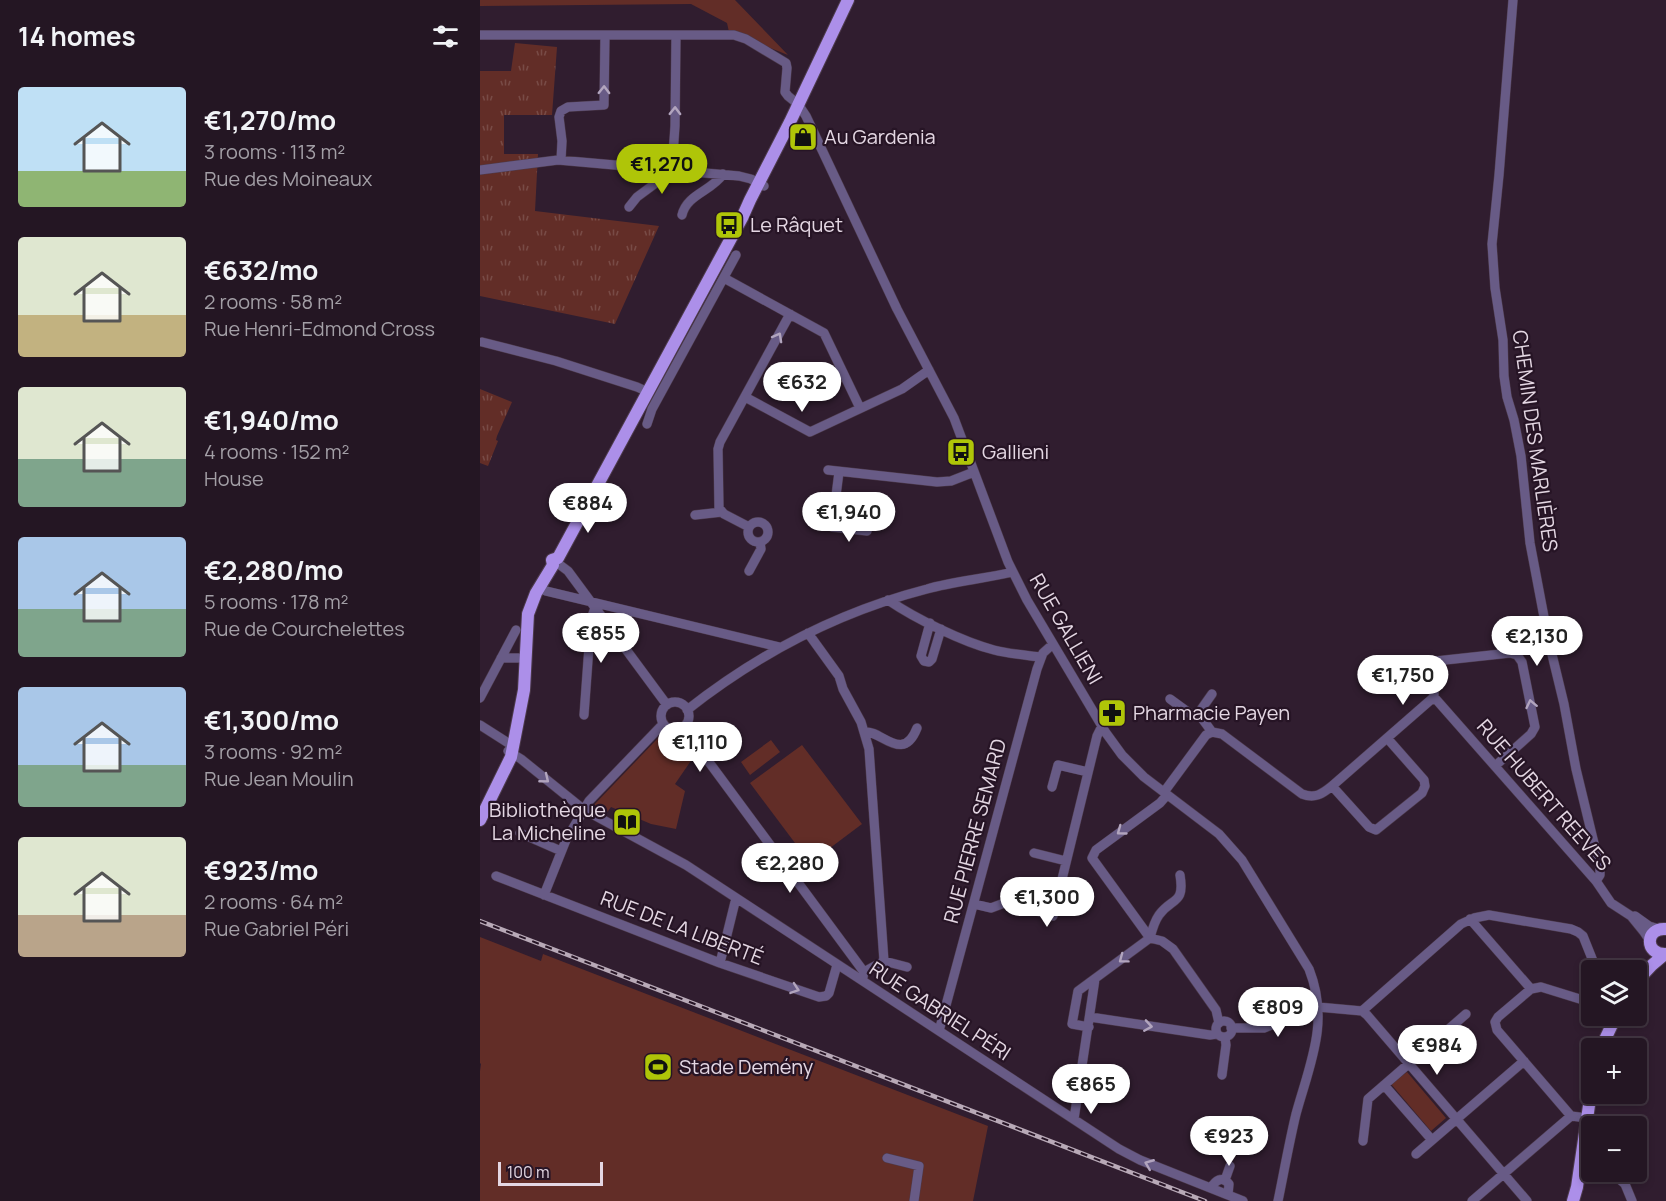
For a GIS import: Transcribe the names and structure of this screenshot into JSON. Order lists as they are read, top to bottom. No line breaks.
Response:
{"streets":{"street":["CHEMIN DES MARLIÈRES","RUE GALLIENI","RUE HUBERT REEVES","RUE PIERRE SEMARD","RUE DE LA LIBERTÉ","RUE GABRIEL PÉRI"]},"crossings":[["CHEMIN DES MARLIÈRES","RUE HUBERT REEVES"],["RUE GALLIENI","RUE PIERRE SEMARD"],["RUE PIERRE SEMARD","RUE GABRIEL PÉRI"],["RUE DE LA LIBERTÉ","RUE GABRIEL PÉRI"]],"places":{"shop":["Au Gardenia"],"bus stop":["Le Râquet","Gallieni"],"pharmacy":["Pharmacie Payen"],"library":["Bibliothèque La Micheline"],"sports":["Stade Demény"]},"scale_bar":"100 m","page":{"heading":"14 homes","list":[{"name":"€1,270/mo","note":"3 rooms · 113 m² · Rue des Moineaux"},{"name":"€632/mo","note":"2 rooms · 58 m² · Rue Henri-Edmond Cross"},{"name":"€1,940/mo","note":"4 rooms · 152 m² · House"},{"name":"€2,280/mo","note":"5 rooms · 178 m² · Rue de Courchelettes"},{"name":"€1,300/mo","note":"3 rooms · 92 m² · Rue Jean Moulin"},{"name":"€923/mo","note":"2 rooms · 64 m² · Rue Gabriel Péri"}],"price":["€1,270","€632","€884","€1,940","€855","€2,130","€1,750","€1,110","€2,280","€1,300","€809","€984","€865","€923"],"map_buttons":["+","−"],"scale":"100 m"}}
